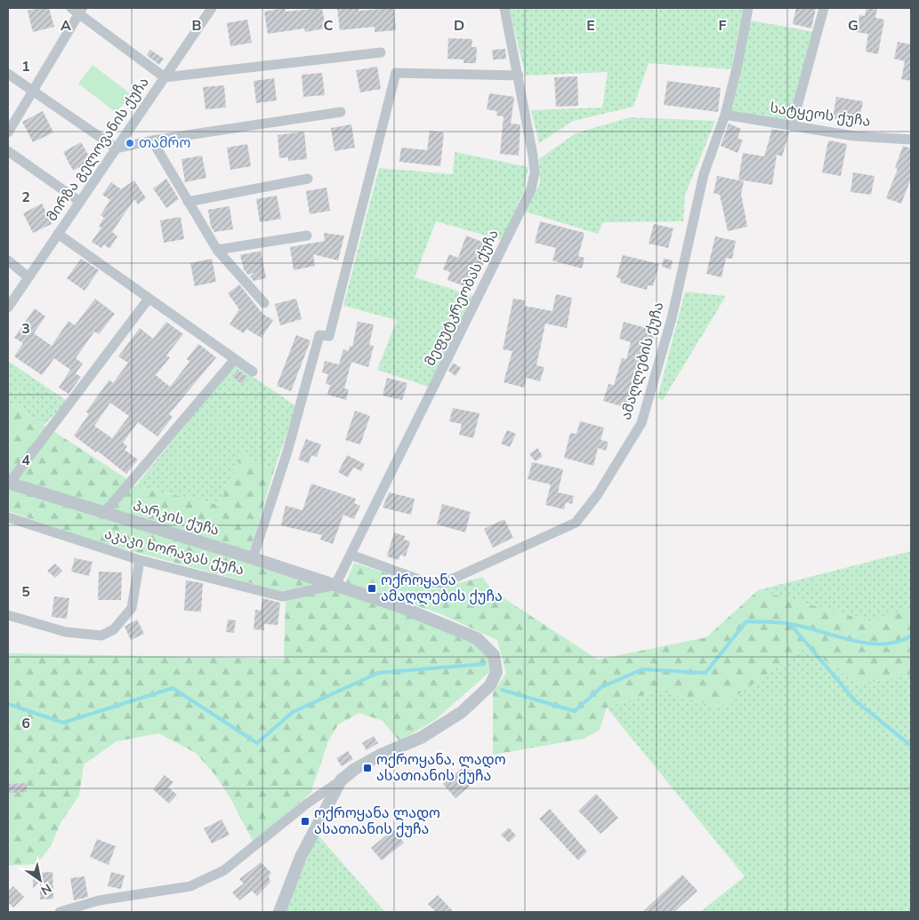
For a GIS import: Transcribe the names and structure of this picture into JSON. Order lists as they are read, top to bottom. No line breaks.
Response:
{"streets":{"street":["სატყეოს ქუჩა","მირზა გელოვანის ქუჩა","მეფუტკრეობას ქუჩა","ამაღლების ქუჩა","პარკის ქუჩა","აკაკი ხორავას ქუჩა"]},"crossings":[["სატყეოს ქუჩა","ამაღლების ქუჩა"],["მეფუტკრეობას ქუჩა","ამაღლების ქუჩა"],["მეფუტკრეობას ქუჩა","პარკის ქუჩა"],["მეფუტკრეობას ქუჩა","აკაკი ხორავას ქუჩა"],["პარკის ქუჩა","აკაკი ხორავას ქუჩა"]],"places":{"other":["თამრო"],"transit":["ოქროყანა ამაღლების ქუჩა","ოქროყანა, ლადო ასათიანის ქუჩა","ოქროყანა ლადო ასათიანის ქუჩა"]},"north":"bottom right","grid":{"columns":["A","B","C","D","E","F","G"],"rows":["1","2","3","4","5","6"]}}
